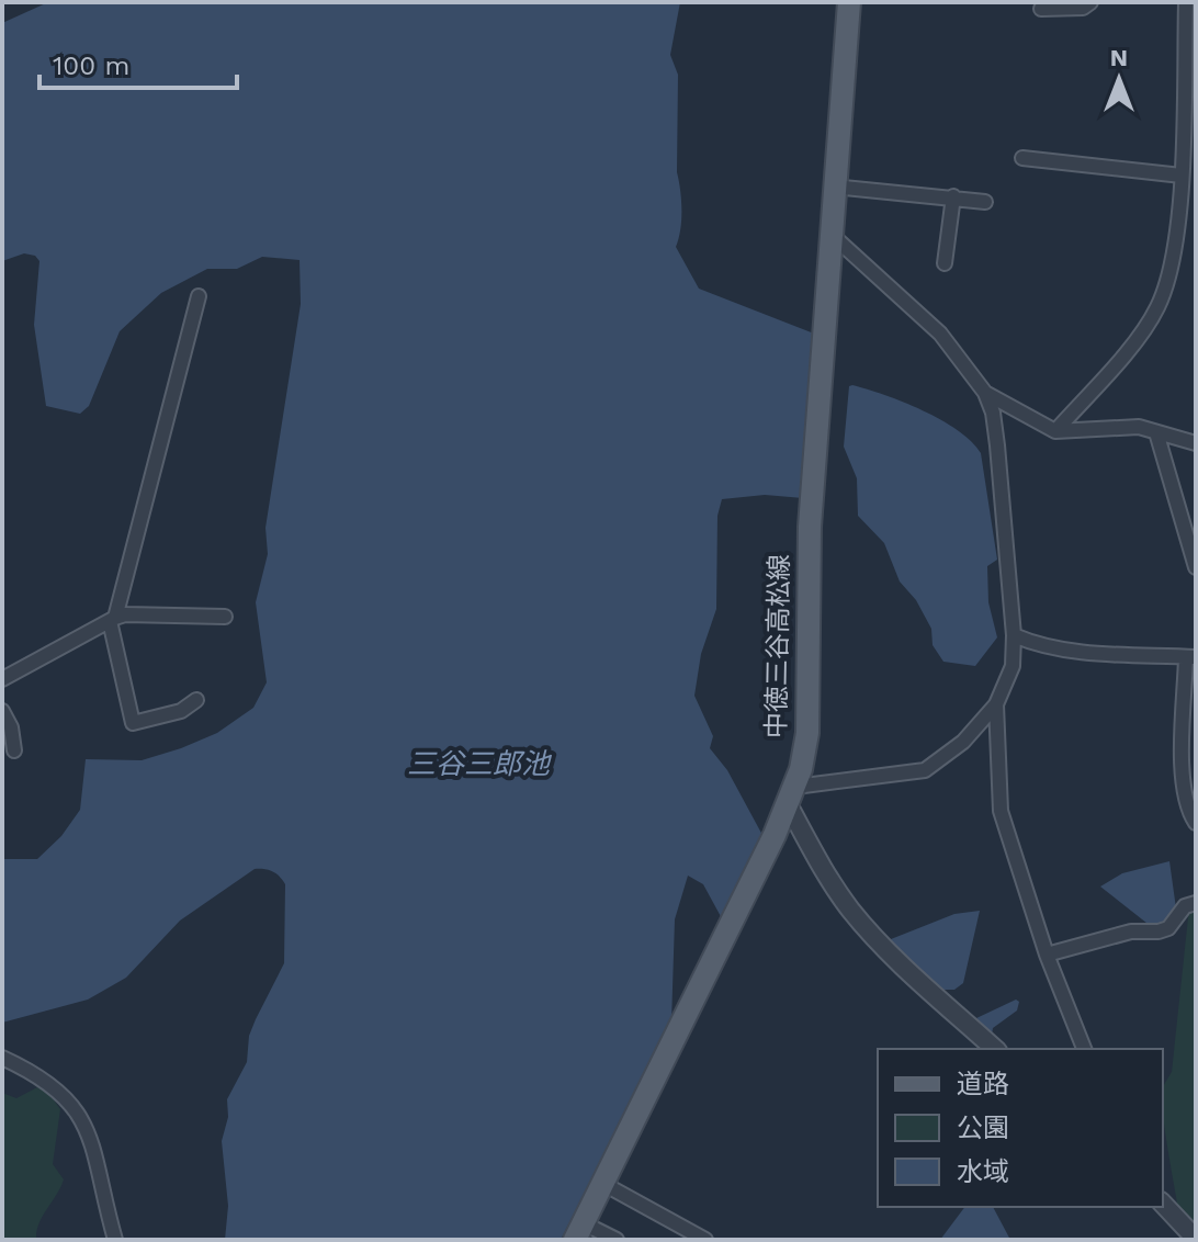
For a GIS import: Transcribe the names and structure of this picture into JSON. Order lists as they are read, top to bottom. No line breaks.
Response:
{"streets":{"main road":["中徳三谷高松線"]},"water":["三谷三郎池"],"legend":["道路","公園","水域"],"scale_bar":"100 m","north":"top"}
